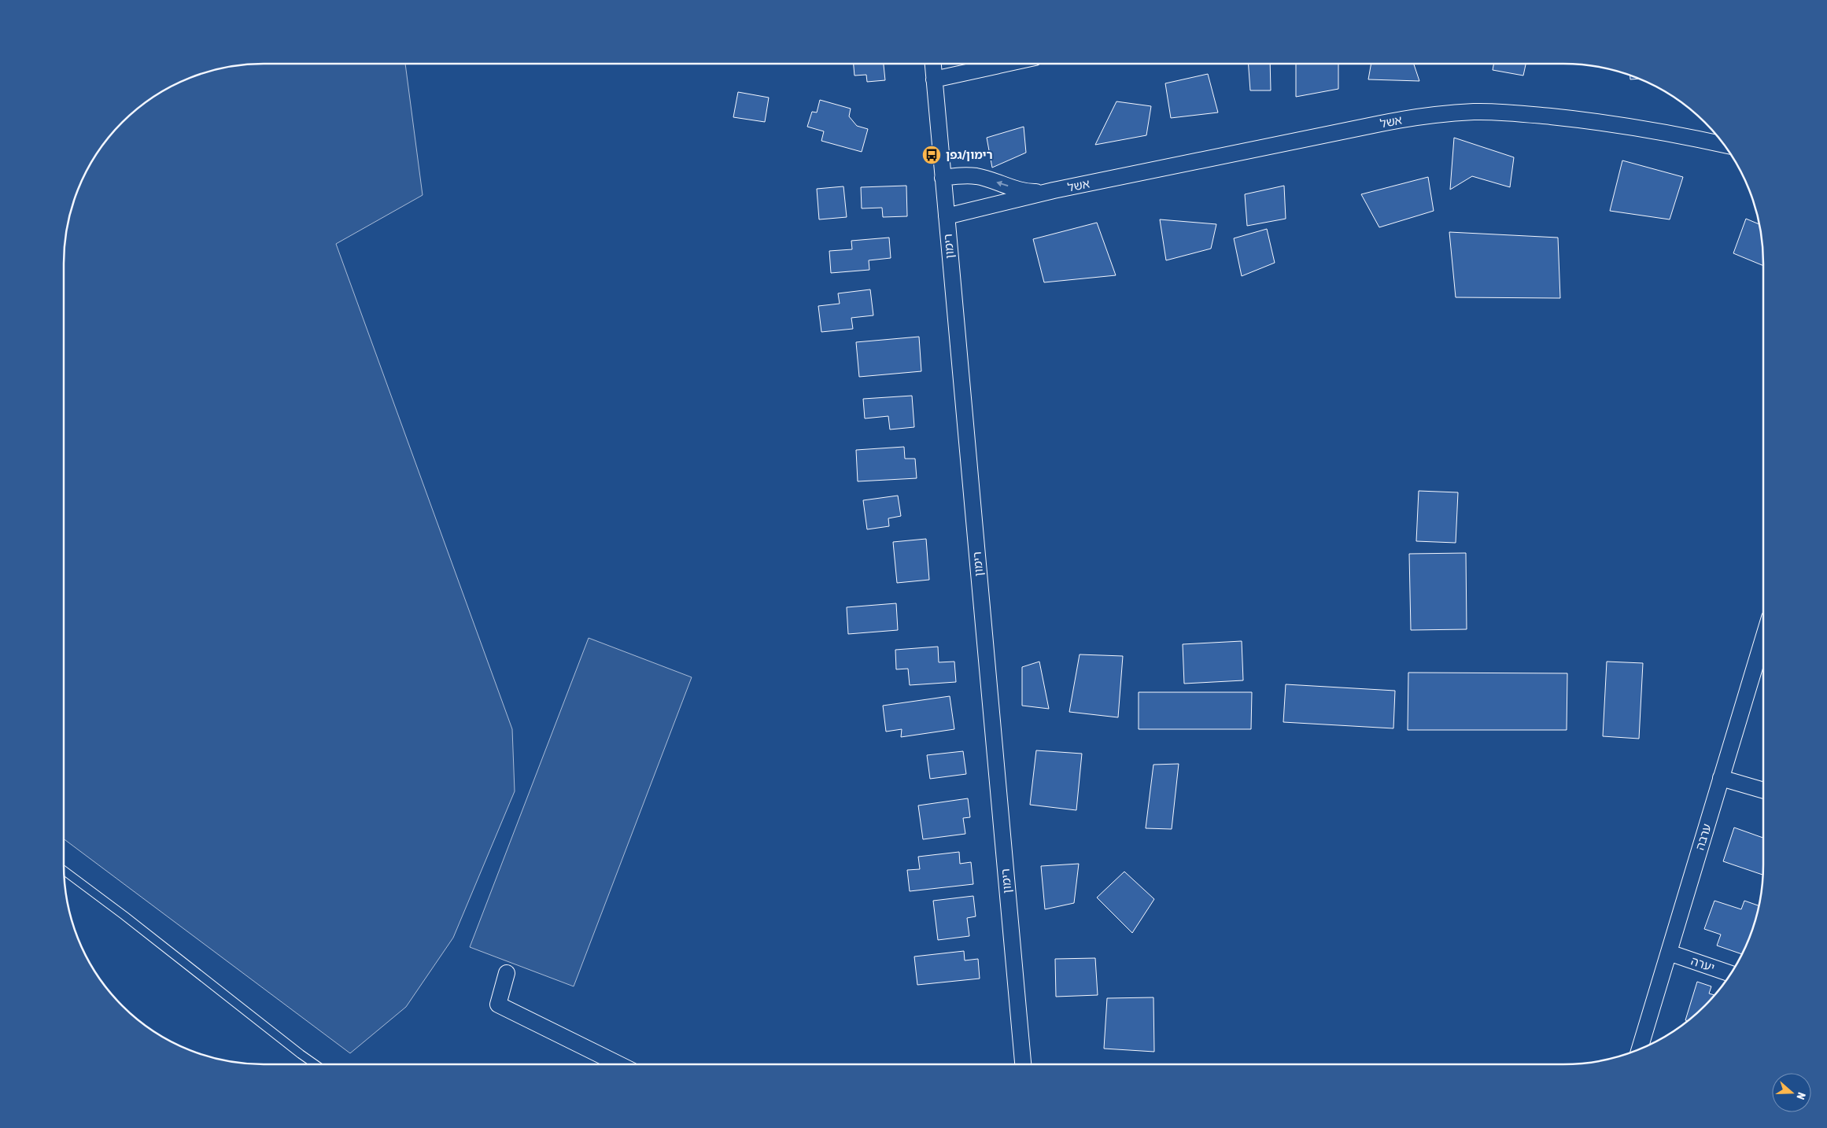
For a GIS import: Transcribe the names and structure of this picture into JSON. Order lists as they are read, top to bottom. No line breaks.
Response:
{"streets":{"street":["אשל","רימון","ערבה","יערה"]},"crossings":[["אשל","רימון"],["ערבה","יערה"]],"places":{"bus stop":["רימון/גפן"]},"north":"right"}
